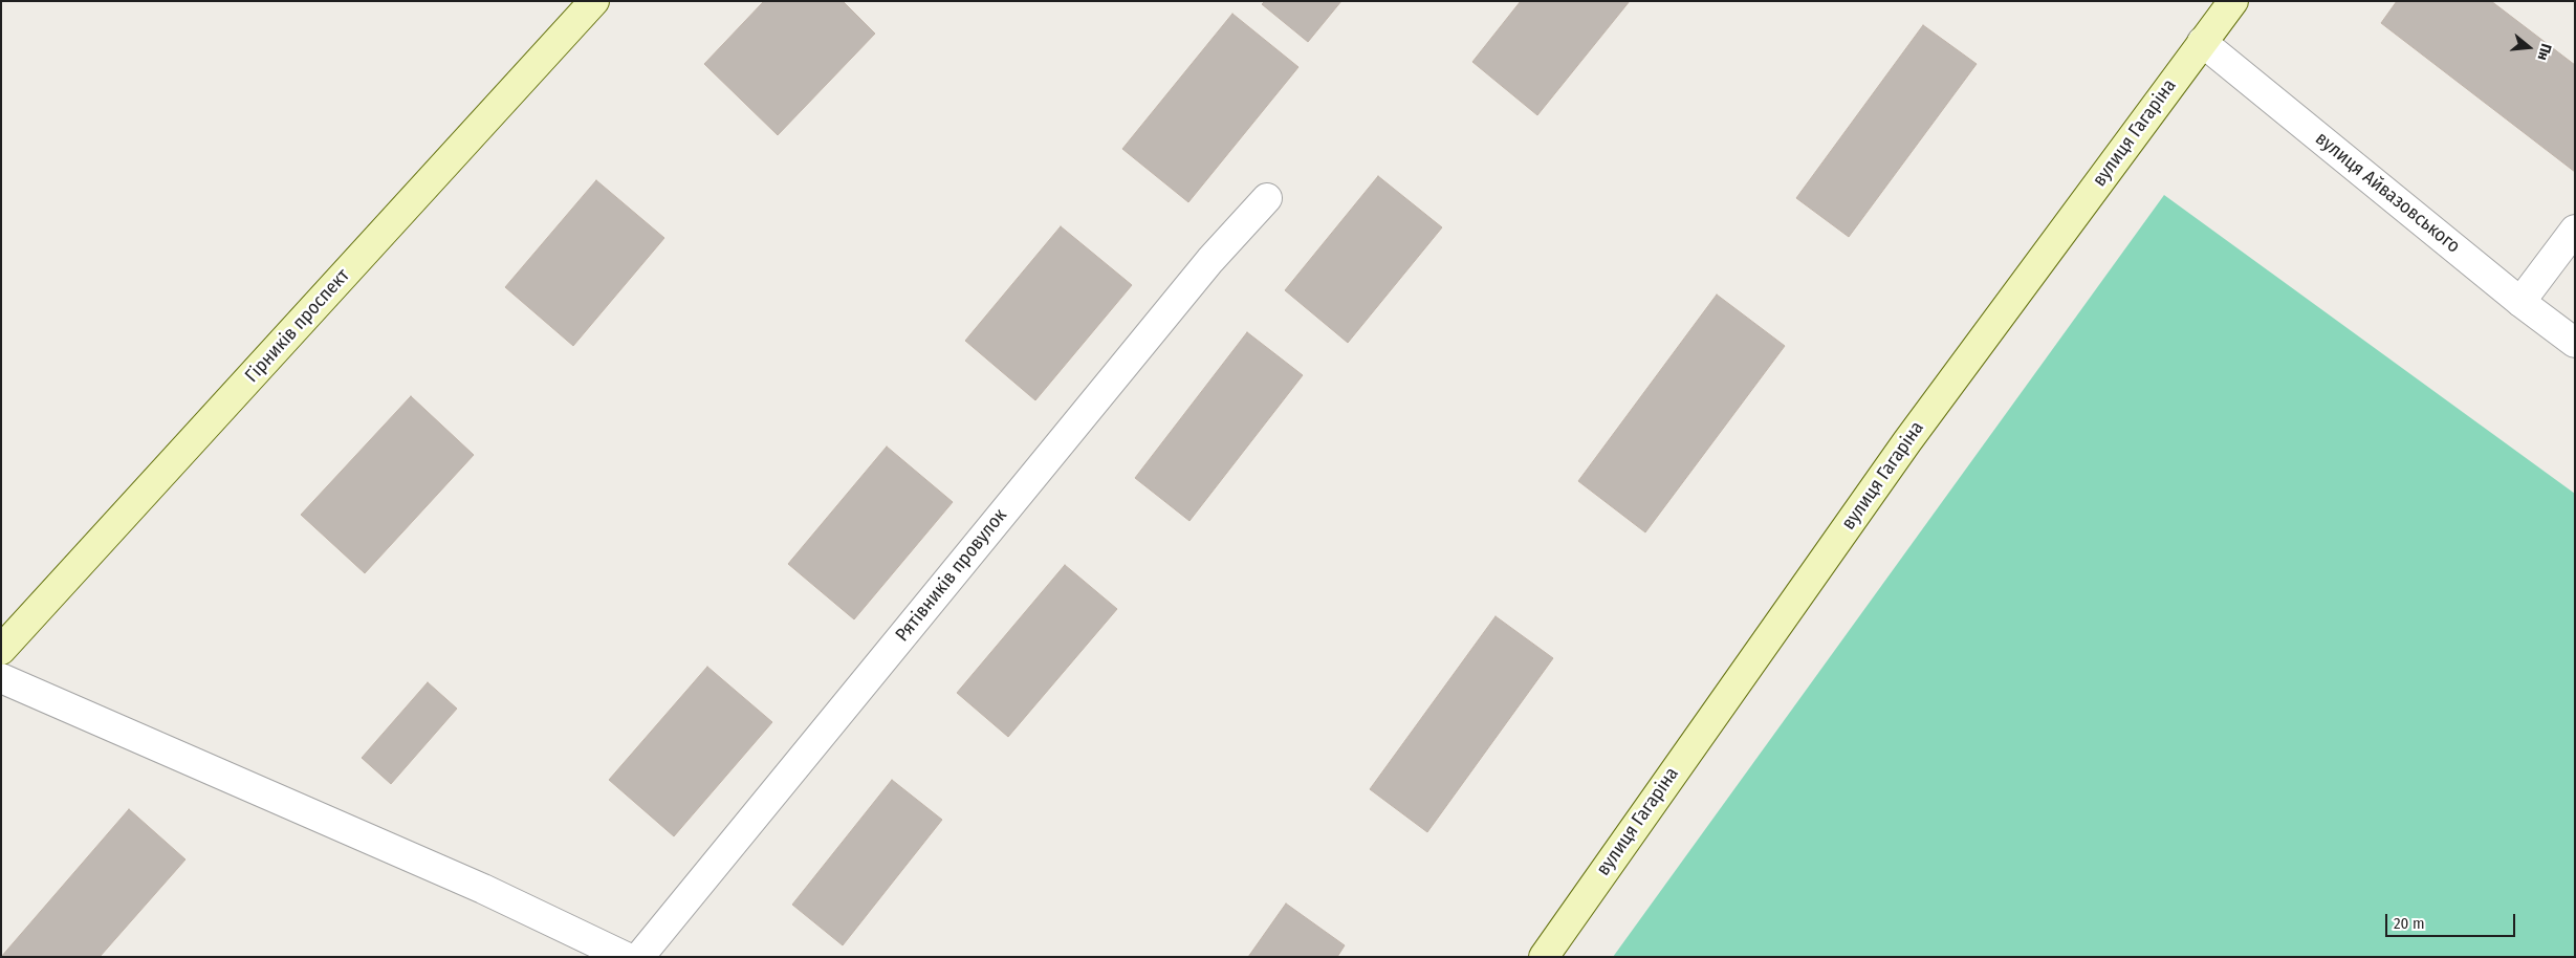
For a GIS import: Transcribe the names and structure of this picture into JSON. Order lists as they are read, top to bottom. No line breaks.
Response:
{"streets":{"main road":["вулиця Гагаріна","Гірників проспект"],"street":["вулиця Айвазовського","Рятівників провулок"]},"crossings":[["вулиця Гагаріна","вулиця Айвазовського"]],"scale_bar":"20 m","north":"right"}
